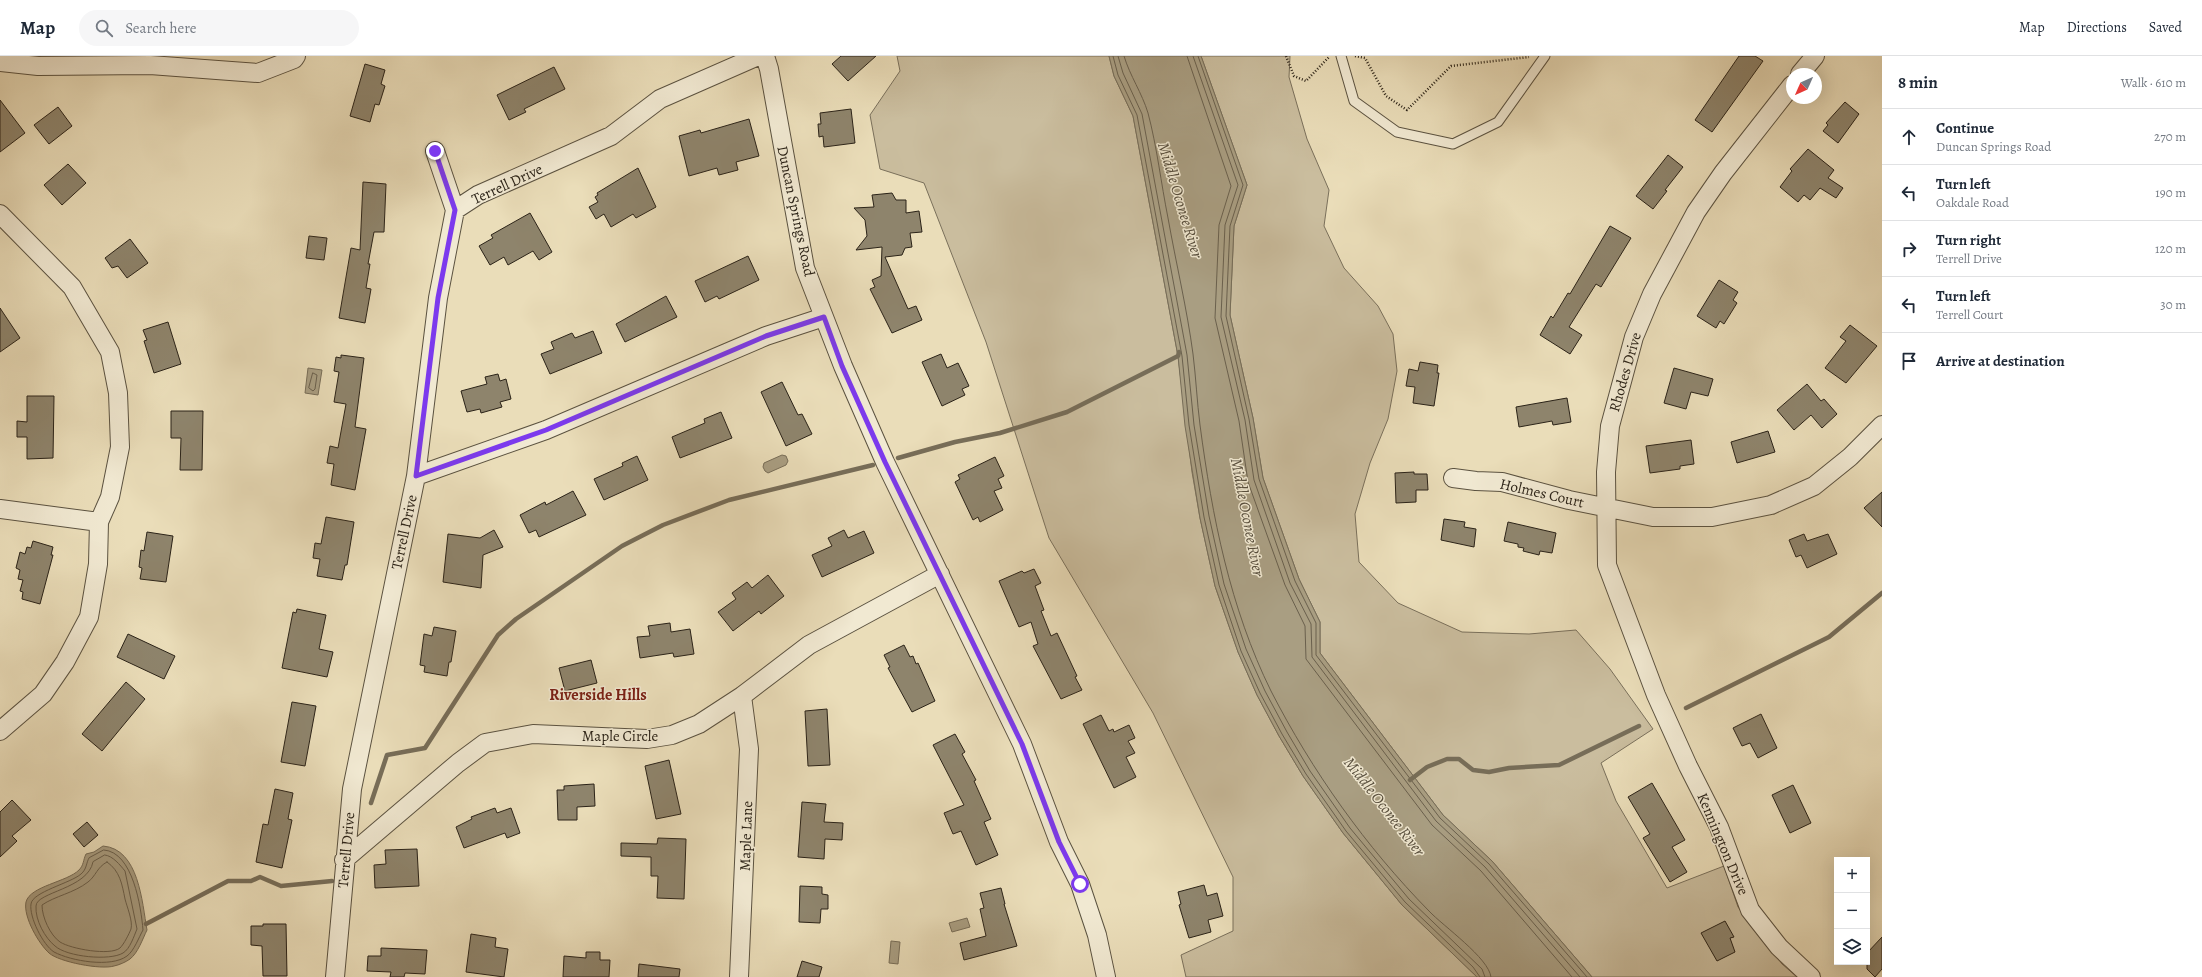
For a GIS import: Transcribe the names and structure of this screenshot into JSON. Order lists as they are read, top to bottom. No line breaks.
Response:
{"streets":{"street":["Terrell Drive","Duncan Springs Road","Rhodes Drive","Holmes Court","Maple Circle","Maple Lane","Kennington Drive"]},"crossings":[["Terrell Drive","Maple Circle"],["Duncan Springs Road","Maple Circle"],["Rhodes Drive","Holmes Court"],["Rhodes Drive","Kennington Drive"],["Maple Circle","Maple Lane"]],"districts":["Riverside Hills"],"water":["Middle Oconee River"],"north":"bottom left","page":{"header":"Map","search":"Search here","nav":["Map","Directions","Saved"],"heading":["8 min","Walk · 610 m"],"list":[["Continue","Duncan Springs Road","270 m"],["Turn left","Oakdale Road","190 m"],["Turn right","Terrell Drive","120 m"],["Turn left","Terrell Court","30 m"],"Arrive at destination"],"map_buttons":["+","−"]}}
